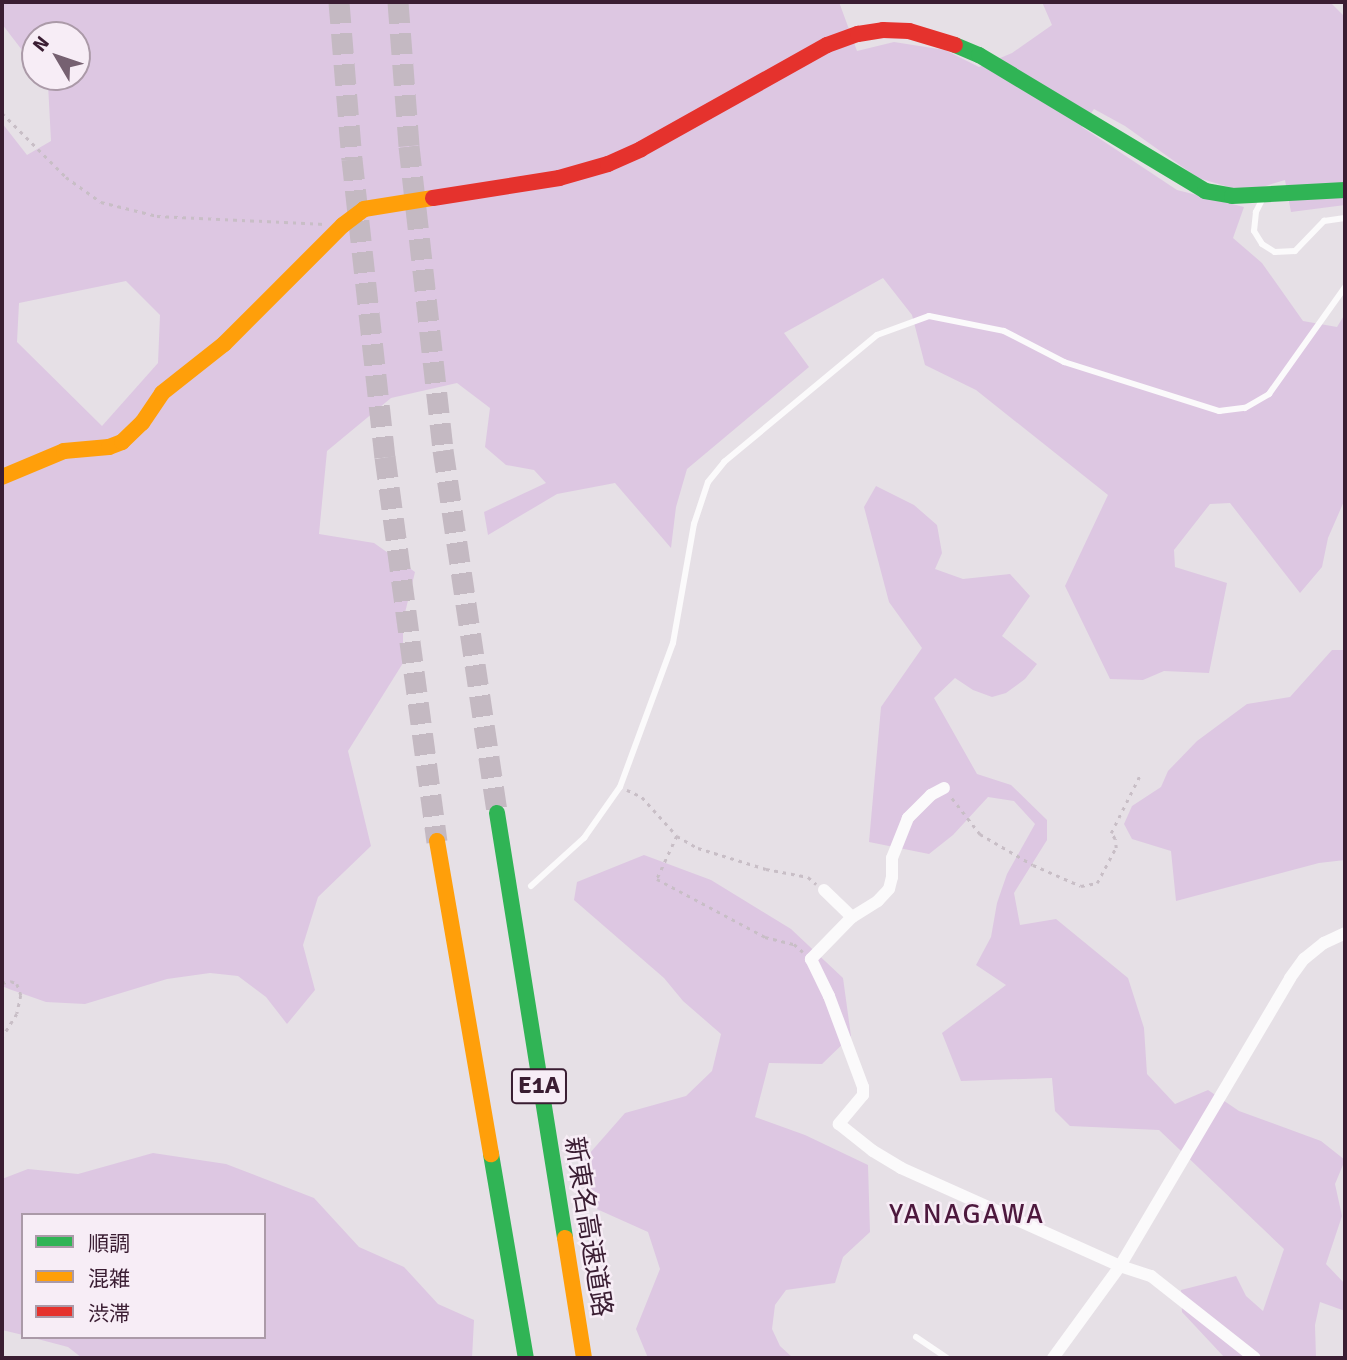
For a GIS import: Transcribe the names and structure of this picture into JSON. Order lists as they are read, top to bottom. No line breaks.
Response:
{"streets":{"main road":["E1A","新東名高速道路"]},"districts":["YANAGAWA"],"legend":["順調","混雑","渋滞"],"north":"top left"}
